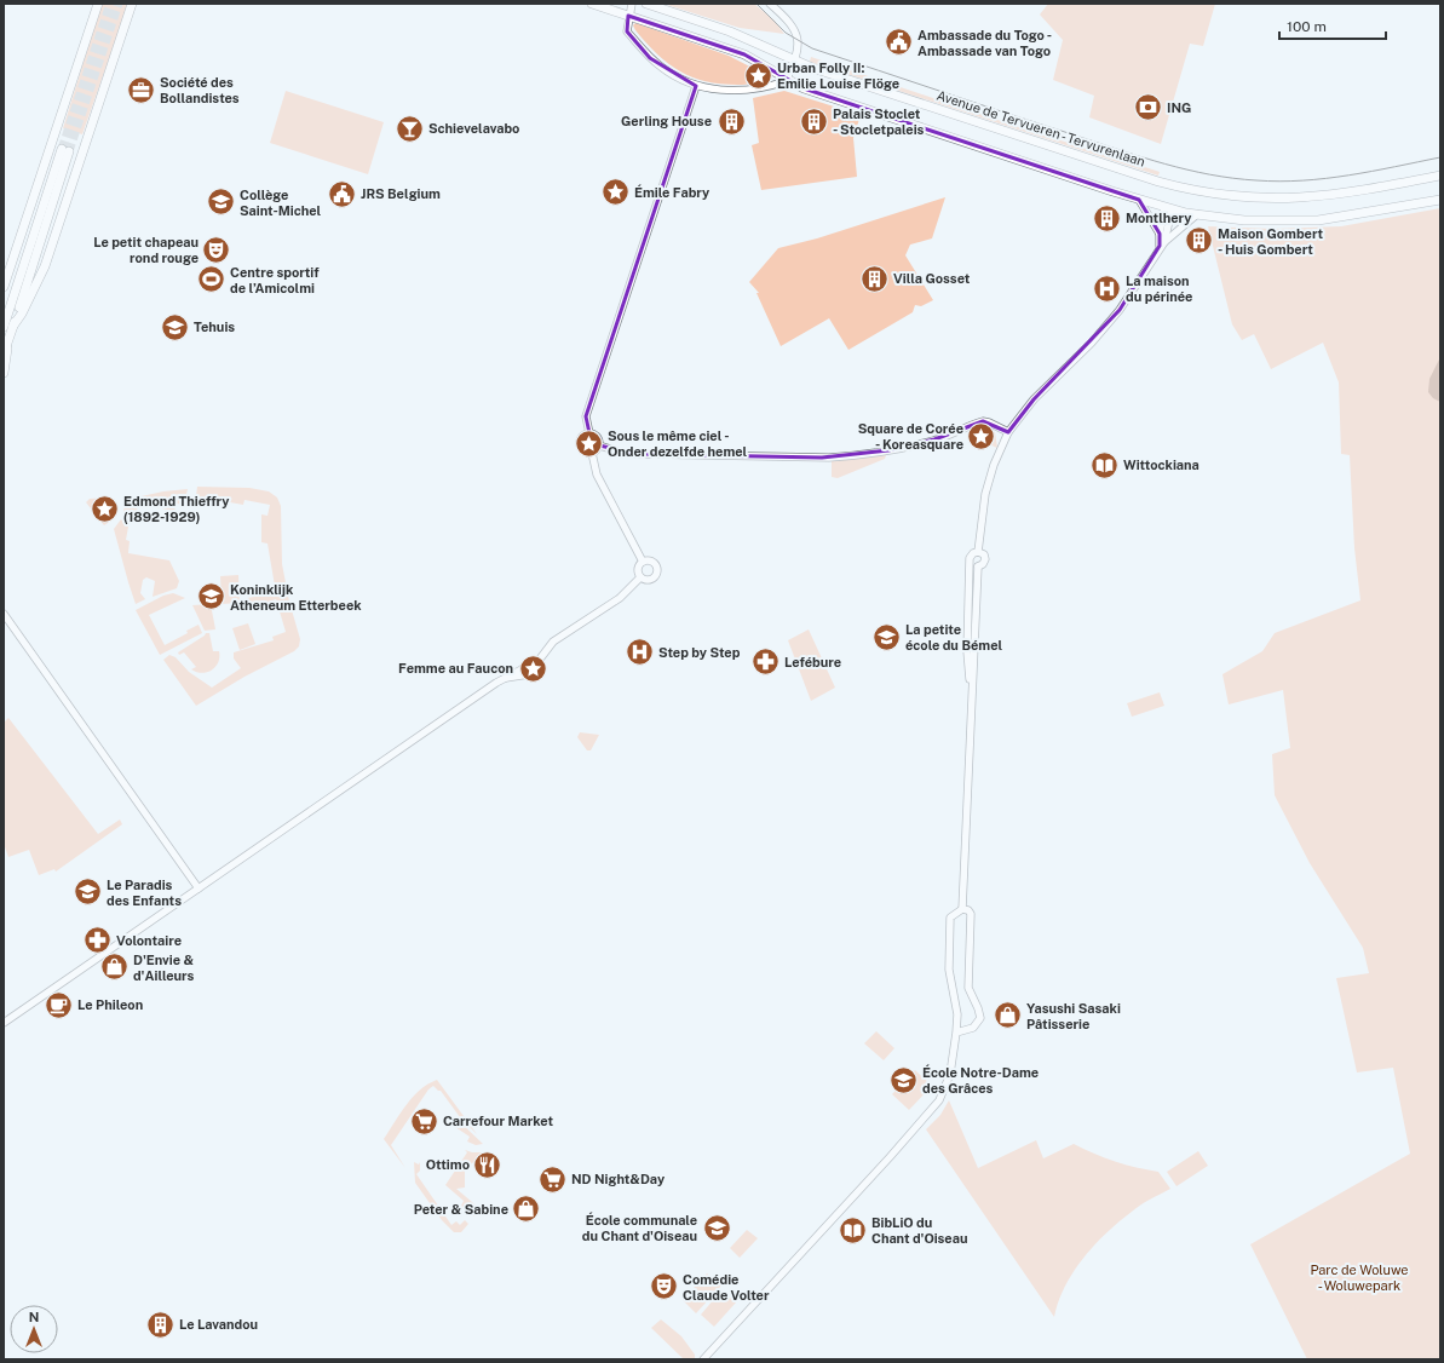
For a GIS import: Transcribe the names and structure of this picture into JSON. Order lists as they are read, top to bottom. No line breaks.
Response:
{"streets":{"main road":["Avenue de Tervueren - Tervurenlaan"]},"parks":["Parc de Woluwe - Woluwepark"],"places":{"public building":["Ambassade du Togo - Ambassade van Togo","JRS Belgium"],"place":["Urban Folly II: Emilie Louise Flöge","Émile Fabry","Square de Corée - Koreasquare","Sous le même ciel - Onder dezelfde hemel","Edmond Thieffry (1892-1929)","Femme au Faucon"],"office":["Société des Bollandistes"],"bank":["ING"],"building":["Gerling House","Palais Stoclet - Stocletpaleis","Montlhery","Maison Gombert - Huis Gombert","Villa Gosset","Le Lavandou"],"bar":["Schievelavabo"],"school or university":["Collège Saint-Michel","Tehuis","Koninklijk Atheneum Etterbeek","La petite école du Bémel","Le Paradis des Enfants","École Notre-Dame des Grâces","École communale du Chant d'Oiseau"],"theatre":["Le petit chapeau rond rouge","Comédie Claude Volter"],"sports":["Centre sportif de l’Amicolmi"],"hospital":["La maison du périnée","Step by Step"],"library":["Wittockiana","BibLiO du Chant d'Oiseau"],"pharmacy":["Lefébure","Volontaire"],"shop":["D'Envie & d'Ailleurs","Yasushi Sasaki Pâtisserie","Peter & Sabine"],"cafe":["Le Phileon"],"supermarket":["Carrefour Market","ND Night&Day"],"restaurant":["Ottimo"]},"scale_bar":"100 m","north":"top"}
